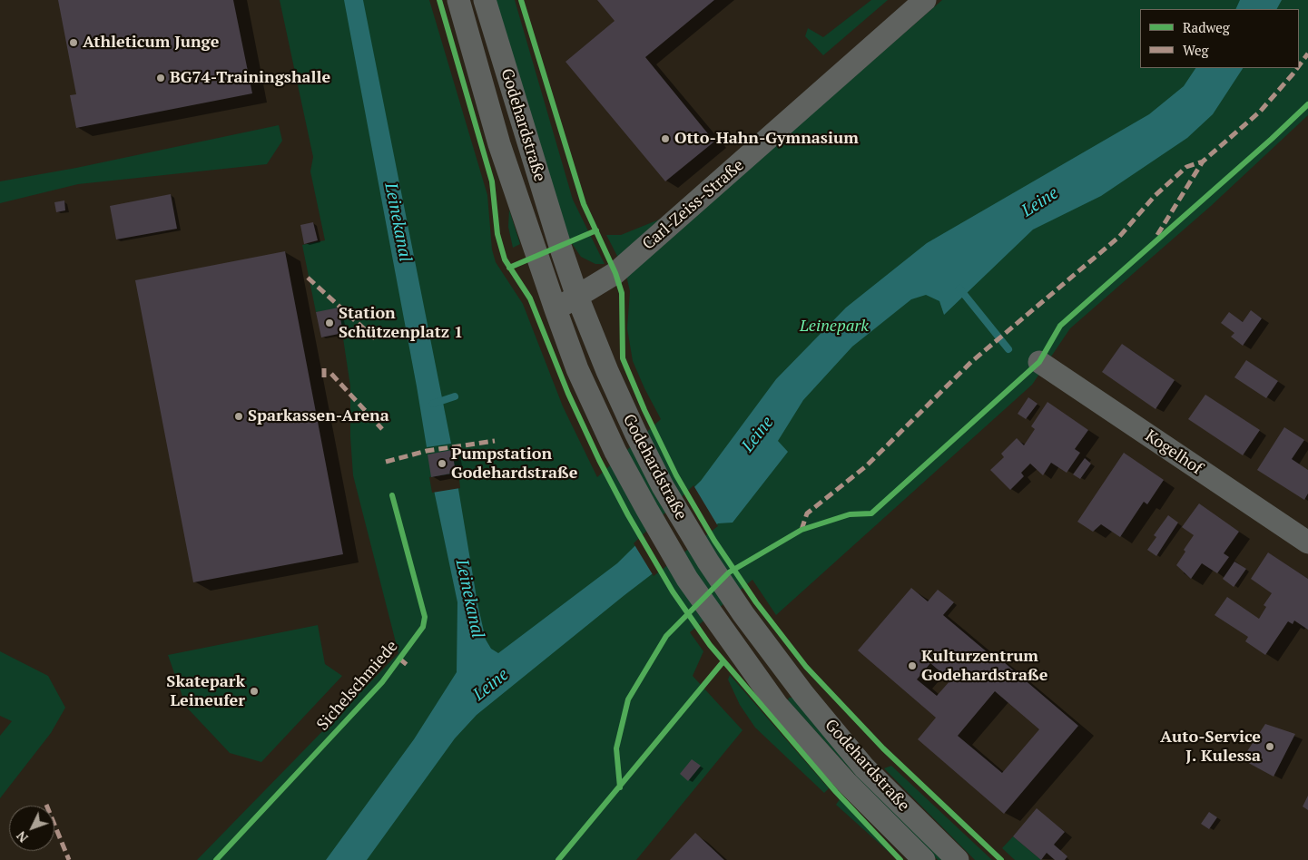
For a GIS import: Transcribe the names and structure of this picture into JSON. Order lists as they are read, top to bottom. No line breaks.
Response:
{"streets":{"street":["Godehardstraße","Carl-Zeiss-Straße","Kogelhof"],"cycle path":["Sichelschmiede"]},"crossings":[["Godehardstraße","Carl-Zeiss-Straße"]],"water":["Leine","Leinekanal"],"parks":["Leinepark"],"places":["Athleticum Junge","BG74-Trainingshalle","Otto-Hahn-Gymnasium","Station Schützenplatz 1","Sparkassen-Arena","Pumpstation Godehardstraße","Kulturzentrum Godehardstraße","Skatepark Leineufer","Auto-Service J. Kulessa"],"legend":["Radweg","Weg"],"north":"bottom left"}
